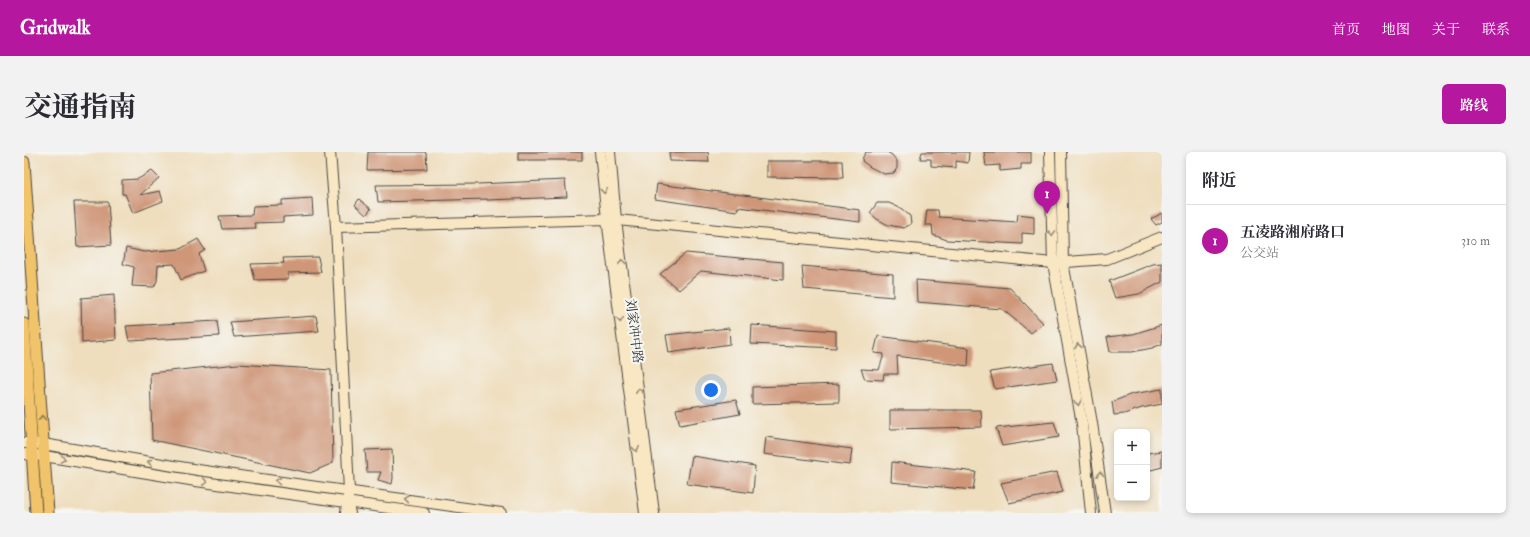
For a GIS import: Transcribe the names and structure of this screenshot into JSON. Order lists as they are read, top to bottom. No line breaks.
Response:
{"streets":{"street":["刘家冲中路"]},"page":{"header":"Gridwalk","nav":["首页","地图","关于","联系"],"title":"交通指南","buttons":"路线","heading":"附近","pins":"1","list":[{"mark":"1","name":"五凌路湘府路口","note":"公交站","value":"310 m"}],"map_buttons":["+","−"]}}
